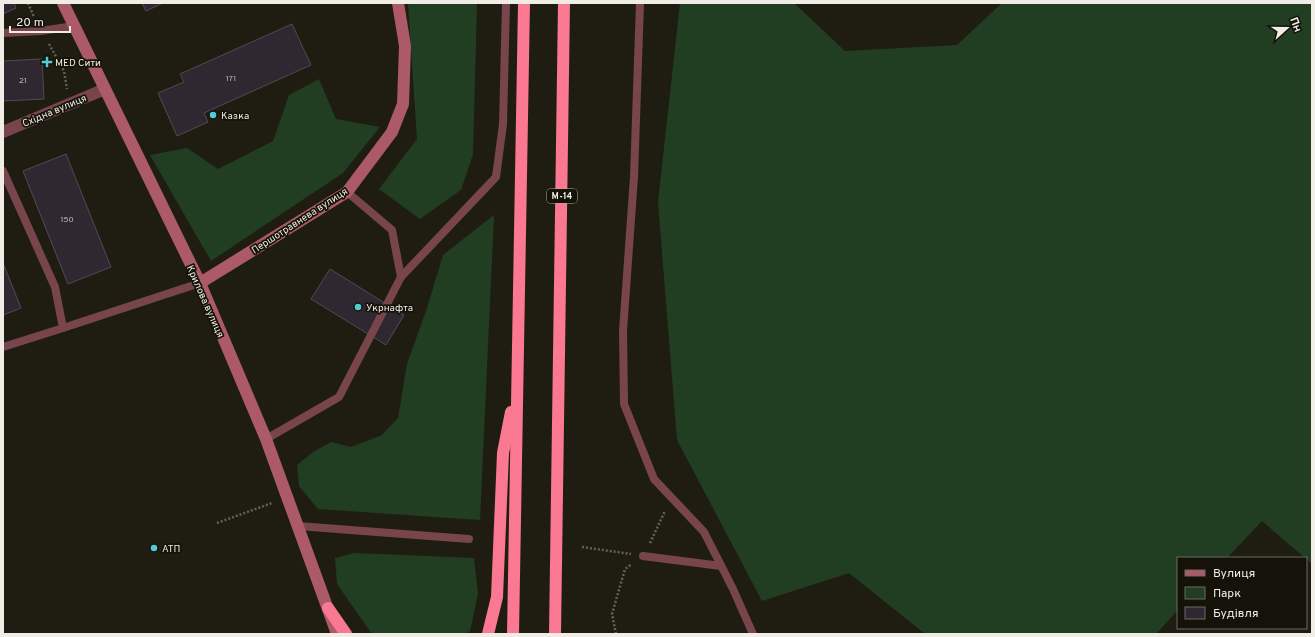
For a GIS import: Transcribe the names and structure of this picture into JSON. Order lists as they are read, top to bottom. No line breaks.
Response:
{"streets":{"highway":["М-14"],"street":["Східна вулиця","Першотравнева вулиця","Крилова вулиця"]},"crossings":[["Східна вулиця","Крилова вулиця"],["Першотравнева вулиця","Крилова вулиця"]],"places":{"health":["MED Сити"],"other":["Казка","Укрнафта","АТП"]},"house_numbers":["171","21","150"],"legend":["Вулиця","Парк","Будівля"],"scale_bar":"20 m","north":"right"}
